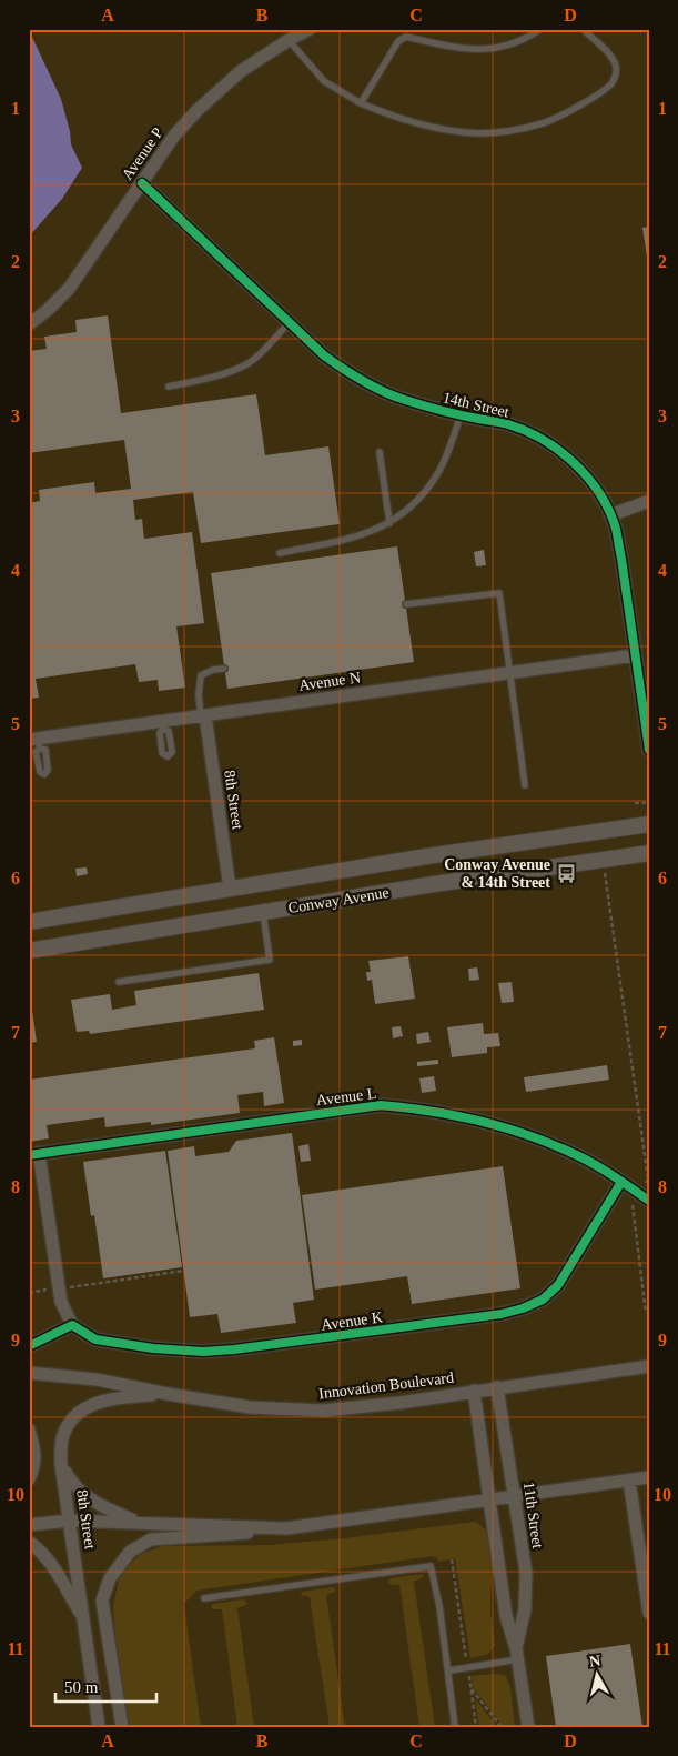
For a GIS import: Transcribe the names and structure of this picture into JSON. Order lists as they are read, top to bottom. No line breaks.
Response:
{"streets":{"street":["Avenue P","14th Street","Avenue N","8th Street","Conway Avenue","Avenue L","Avenue K","Innovation Boulevard","11th Street"]},"crossings":[["Avenue P","14th Street"],["14th Street","Avenue N"],["Avenue N","8th Street"],["8th Street","Conway Avenue"],["8th Street","Innovation Boulevard"],["Avenue L","Avenue K"],["Innovation Boulevard","11th Street"]],"places":{"bus stop":["Conway Avenue & 14th Street"]},"scale_bar":"50 m","north":"top","grid":{"columns":["A","B","C","D"],"rows":["1","2","3","4","5","6","7","8","9","10","11"]}}
